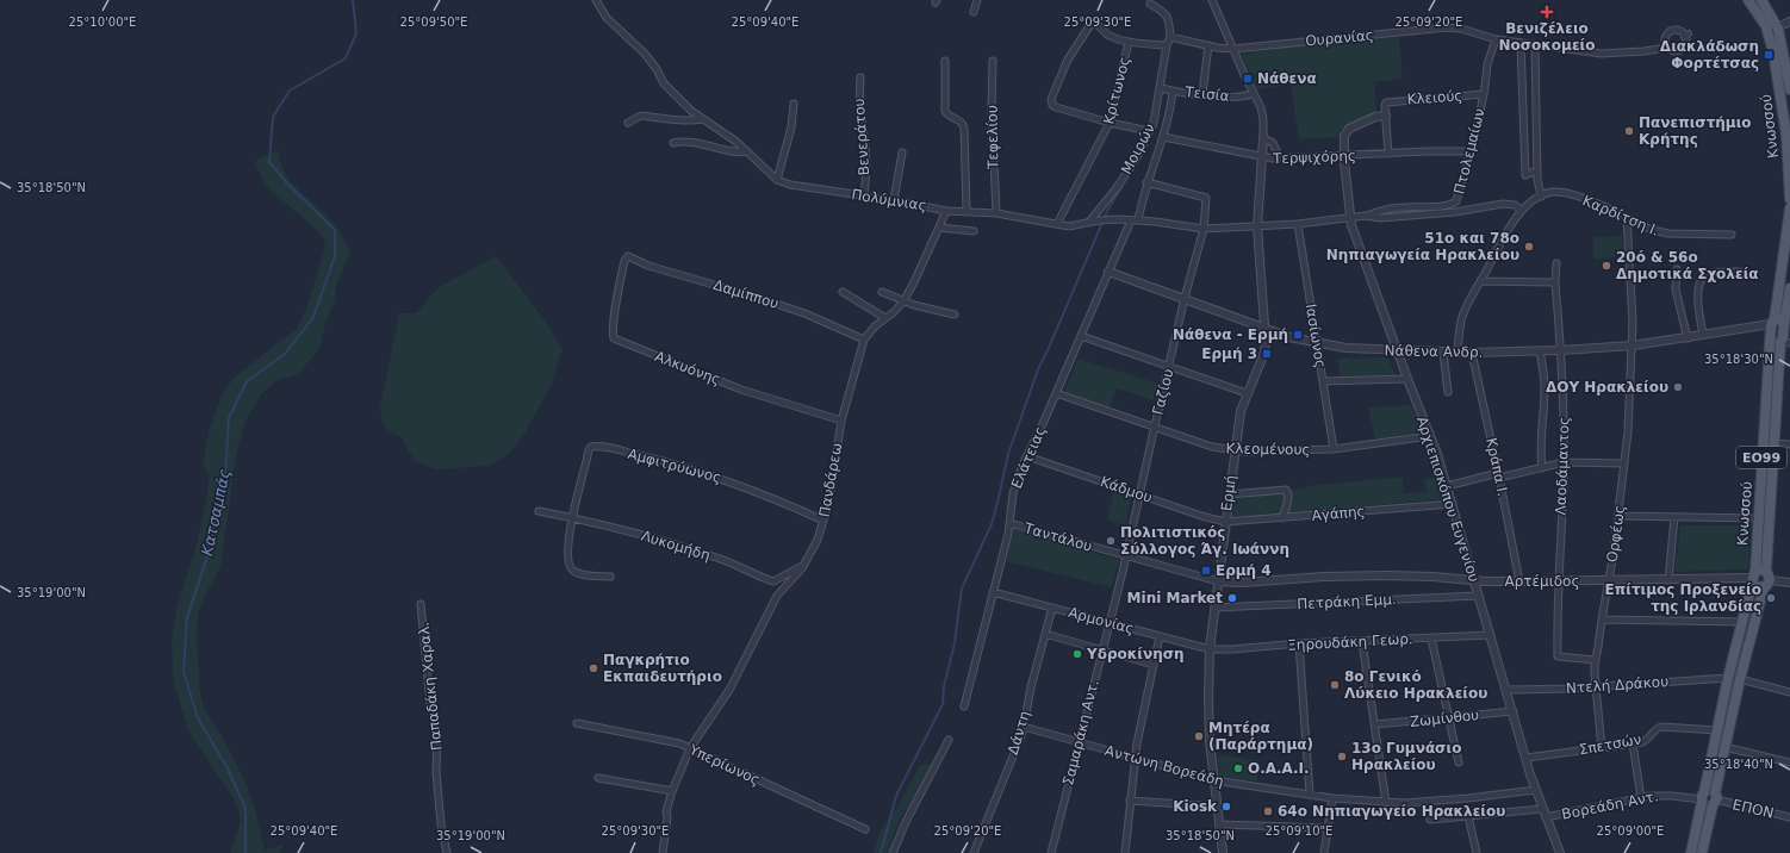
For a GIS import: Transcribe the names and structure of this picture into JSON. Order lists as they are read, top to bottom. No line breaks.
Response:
{"streets":{"main road":["Κνωσσού","ΕΟ99"],"street":["Ουρανίας","Κρίτωνος","Τεισία","Κλειούς","Βενεράτου","Τεφελίου","Μοιρών","Πτολεμαίων","Τερψιχόρης","Πολύμνιας","Καρδίτση Ι.","Δαμίππου","Ιασίωνος","Νάθενα Ανδρ.","Αλκυόνης","Γαζίου","Κλεομένους","Ελάτειας","Αμφιτρύωνος","Λαοδάμαντος","Κράπα Ι.","Πανδάρεω","Κάδμου","Ερμή","Αρχιεπισκόπου Ευγενίου","Αγάπης","Ορφέως","Ταντάλου","Λυκομήδη","Αρτέμιδος","Πετράκη Εμμ.","Αρμονίας","Ξηρουδάκη Γεωρ.","Ντελή Δράκου","Παπαδάκη Χαραλ.","Ζωμίνθου","Δάντη","Σαμαράκη Αντ.","Σπετσών","Υπερίωνος","Αντώνη Βορεάδη","Βορεάδη Αντ.","ΕΠΟΝ"]},"crossings":[["Ουρανίας","Μοιρών"],["Ουρανίας","Πτολεμαίων"],["Κρίτωνος","Μοιρών"],["Κρίτωνος","Πολύμνιας"],["Τεισία","Μοιρών"],["Κλειούς","Πτολεμαίων"],["Κλειούς","Αρχιεπισκόπου Ευγενίου"],["Κνωσσού","ΕΟ99"],["Κνωσσού","Αρτέμιδος"],["Κνωσσού","Ντελή Δράκου"],["Κνωσσού","Σπετσών"],["Κνωσσού","Βορεάδη Αντ."],["Κνωσσού","ΕΠΟΝ"],["Βενεράτου","Πολύμνιας"],["Τεφελίου","Πολύμνιας"],["Μοιρών","Πολύμνιας"],["Πτολεμαίων","Τερψιχόρης"],["Πτολεμαίων","Πολύμνιας"],["Πτολεμαίων","Καρδίτση Ι."],["Πτολεμαίων","Ιασίωνος"],["Πτολεμαίων","Ερμή"],["Πτολεμαίων","Αρχιεπισκόπου Ευγενίου"],["Τερψιχόρης","Ερμή"],["Τερψιχόρης","Αρχιεπισκόπου Ευγενίου"],["Πολύμνιας","Γαζίου"],["Πολύμνιας","Ελάτειας"],["Πολύμνιας","Πανδάρεω"],["Πολύμνιας","Ερμή"],["Καρδίτση Ι.","Νάθενα Ανδρ."],["Καρδίτση Ι.","Ορφέως"],["Δαμίππου","Αλκυόνης"],["Δαμίππου","Πανδάρεω"],["Ιασίωνος","Νάθενα Ανδρ."],["Ιασίωνος","Κλεομένους"],["Νάθενα Ανδρ.","Γαζίου"],["Νάθενα Ανδρ.","Ελάτειας"],["Νάθενα Ανδρ.","ΕΟ99"],["Νάθενα Ανδρ.","Λαοδάμαντος"],["Νάθενα Ανδρ.","Κράπα Ι."],["Νάθενα Ανδρ.","Ερμή"],["Νάθενα Ανδρ.","Αρχιεπισκόπου Ευγενίου"],["Νάθενα Ανδρ.","Ορφέως"],["Αλκυόνης","Πανδάρεω"],["Γαζίου","Κλεομένους"],["Γαζίου","Κάδμου"],["Γαζίου","Ταντάλου"],["Γαζίου","Σαμαράκη Αντ."],["Κλεομένους","Ελάτειας"],["Κλεομένους","Ερμή"],["Κλεομένους","Αρχιεπισκόπου Ευγενίου"],["Ελάτειας","Κάδμου"],["Ελάτειας","Ταντάλου"],["Ελάτειας","Αρμονίας"],["Αμφιτρύωνος","Πανδάρεω"],["Αμφιτρύωνος","Λυκομήδη"],["Λαοδάμαντος","Αρτέμιδος"],["Λαοδάμαντος","Ντελή Δράκου"],["Κράπα Ι.","Αρτέμιδος"],["Πανδάρεω","Λυκομήδη"],["Πανδάρεω","Υπερίωνος"],["Κάδμου","Ερμή"],["Κάδμου","Αγάπης"],["Ερμή","Αγάπης"],["Ερμή","Ταντάλου"],["Ερμή","Αρτέμιδος"],["Ερμή","Πετράκη Εμμ."],["Ερμή","Αρμονίας"],["Ερμή","Ξηρουδάκη Γεωρ."],["Ερμή","Αντώνη Βορεάδη"],["Αρχιεπισκόπου Ευγενίου","Αγάπης"],["Αρχιεπισκόπου Ευγενίου","Αρτέμιδος"],["Αρχιεπισκόπου Ευγενίου","Πετράκη Εμμ."],["Αρχιεπισκόπου Ευγενίου","Ξηρουδάκη Γεωρ."],["Αρχιεπισκόπου Ευγενίου","Ντελή Δράκου"],["Αρχιεπισκόπου Ευγενίου","Ζωμίνθου"],["Αρχιεπισκόπου Ευγενίου","Σπετσών"],["Αρχιεπισκόπου Ευγενίου","Αντώνη Βορεάδη"],["Αρχιεπισκόπου Ευγενίου","Βορεάδη Αντ."],["Ορφέως","Αρτέμιδος"],["Ορφέως","Ντελή Δράκου"],["Ορφέως","Σπετσών"],["Ταντάλου","Αρτέμιδος"],["Ταντάλου","Σαμαράκη Αντ."],["Αρτέμιδος","Ντελή Δράκου"],["Αρμονίας","Ξηρουδάκη Γεωρ."],["Αρμονίας","Δάντη"],["Αρμονίας","Σαμαράκη Αντ."],["Δάντη","Αντώνη Βορεάδη"],["Σαμαράκη Αντ.","Αντώνη Βορεάδη"],["Βορεάδη Αντ.","ΕΠΟΝ"]],"water":["Κατσαμπάς"],"places":{"health":["Βενιζέλειο Νοσοκομείο"],"transit":["Διακλάδωση Φορτέτσας","Νάθενα","Νάθενα - Ερμή","Ερμή 3","Ερμή 4"],"other":["Πανεπιστήμιο Κρήτης","51ο και 78ο Νηπιαγωγεία Ηρακλείου","20ό & 56ο Δημοτικά Σχολεία","ΔΟΥ Ηρακλείου","Πολιτιστικός Σύλλογος Άγ. Ιωάννη","Mini Market","Επίτιμος Προξενείο της Ιρλανδίας","Υδροκίνηση","Παγκρήτιο Εκπαιδευτήριο","8ο Γενικό Λύκειο Ηρακλείου","Μητέρα (Παράρτημα)","13o Γυμνάσιο Ηρακλείου","Ο.Α.Α.Ι.","Kiosk","64ο Νηπιαγωγείο Ηρακλείου"]},"coordinates":["25°10'00\"E","25°09'50\"E","25°09'40\"E","25°09'30\"E","25°09'20\"E","35°18'50\"N","35°18'30\"N","35°19'00\"N","35°18'40\"N","25°09'10\"E","25°09'00\"E"]}
